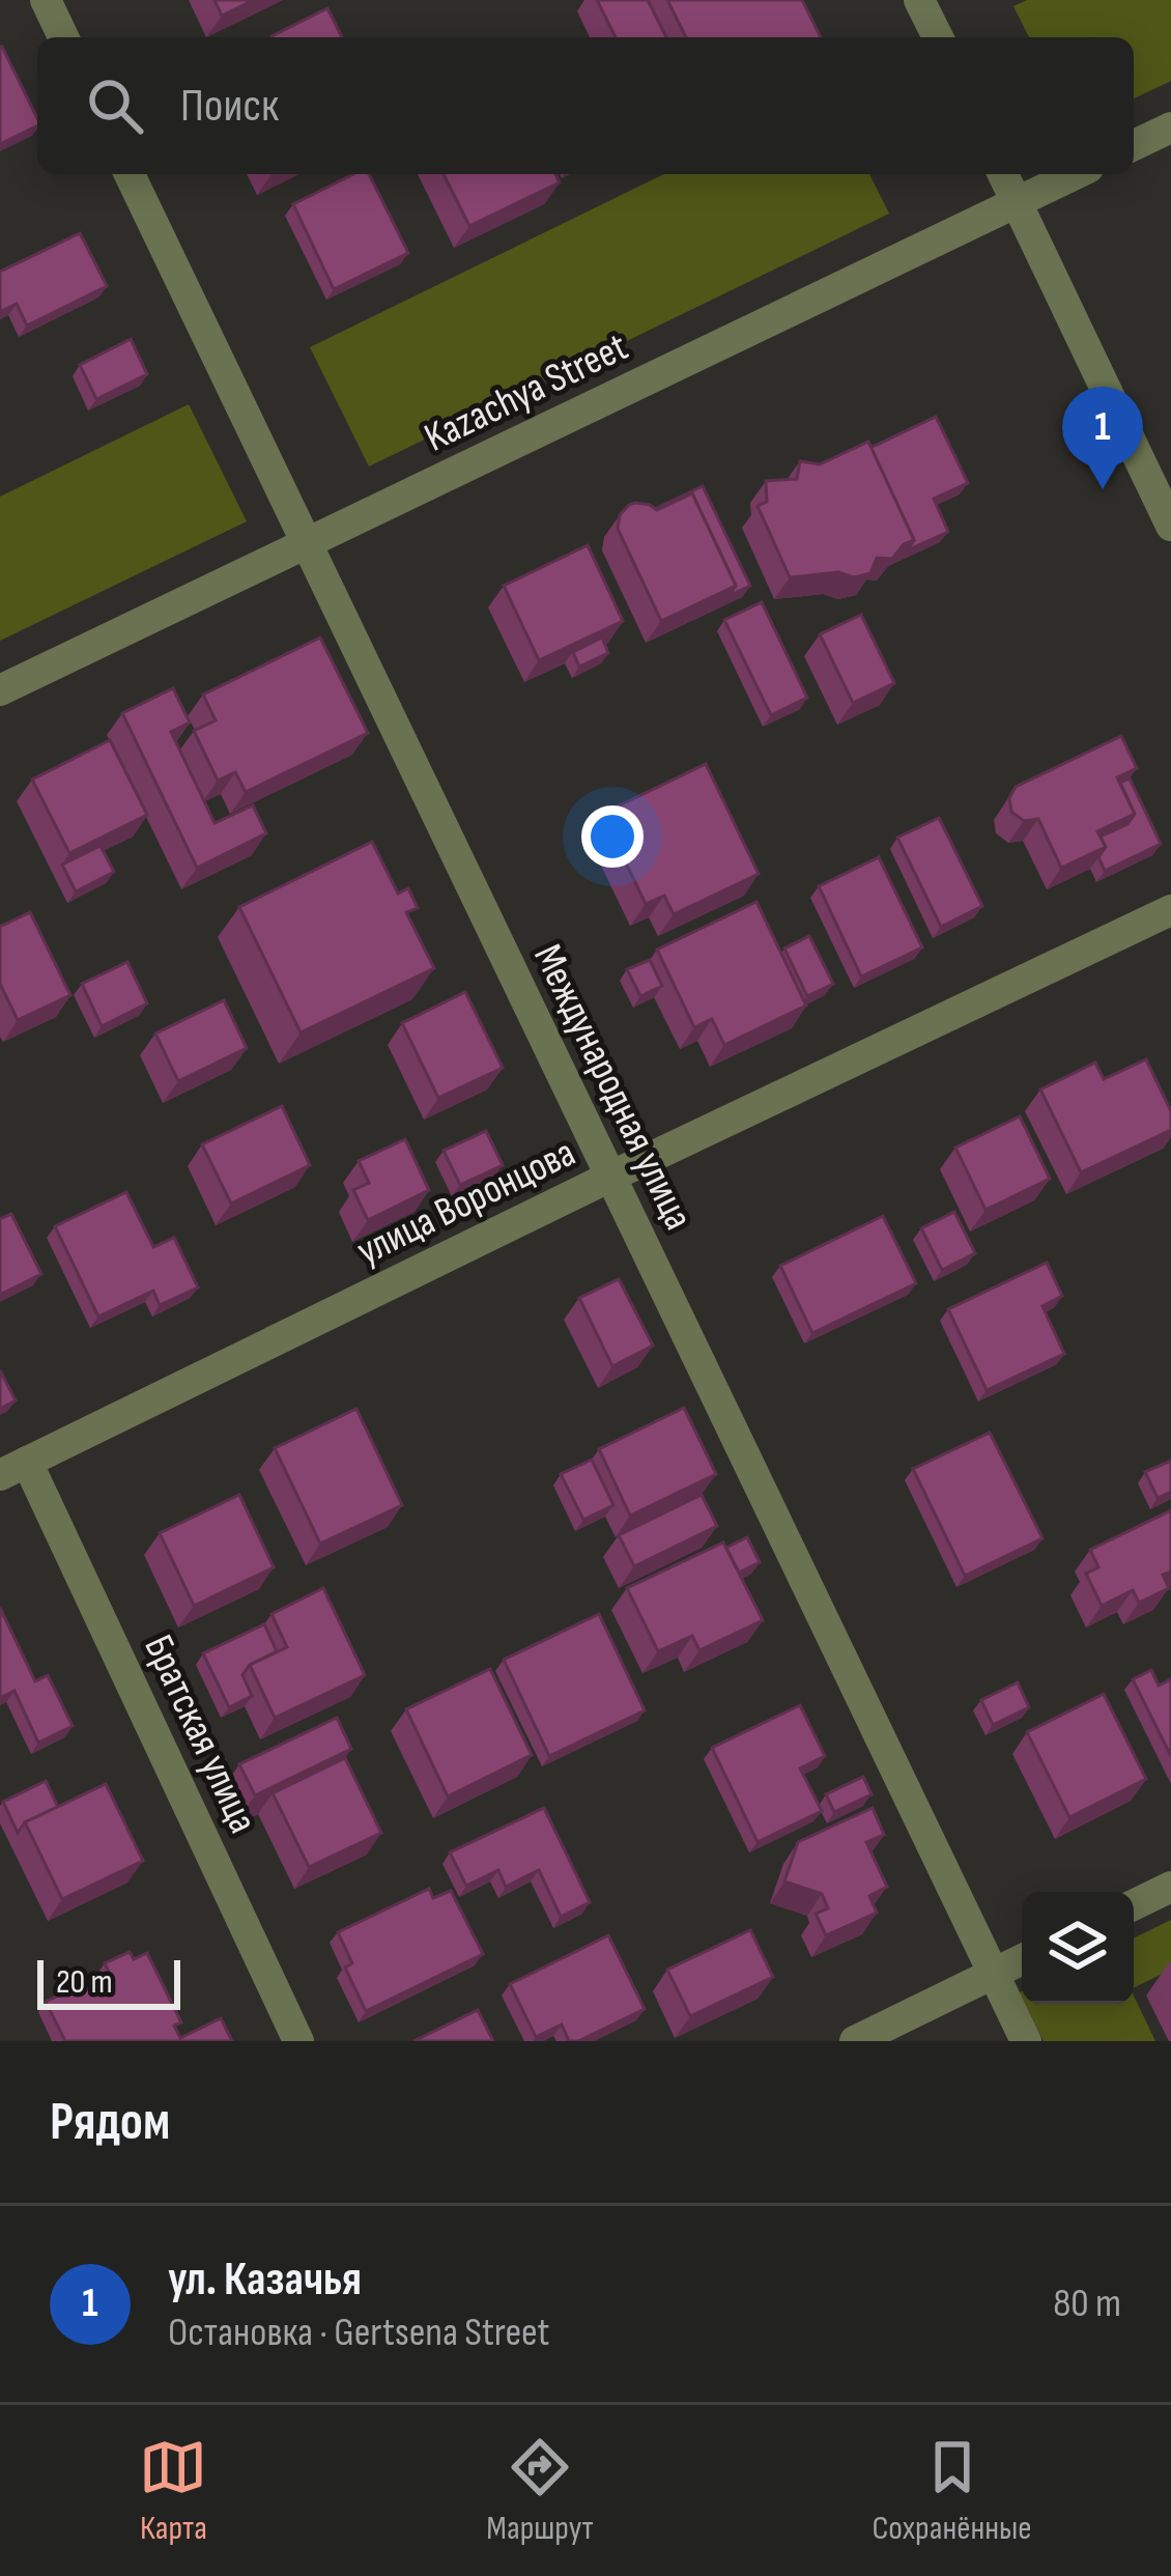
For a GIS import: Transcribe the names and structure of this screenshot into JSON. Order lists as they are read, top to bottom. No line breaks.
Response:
{"streets":{"street":["Kazachya Street","Международная улица","улица Воронцова","Братская улица"]},"crossings":[["Kazachya Street","Международная улица"],["Международная улица","улица Воронцова"],["улица Воронцова","Братская улица"]],"scale_bar":"20 m","page":{"search":"Поиск","pins":"1","scale":"20 m","heading":"Рядом","list":[{"mark":"1","name":"ул. Казачья","note":"Остановка · Gertsena Street","value":"80 m"}],"nav":["Карта","Маршрут","Сохранённые"]}}
